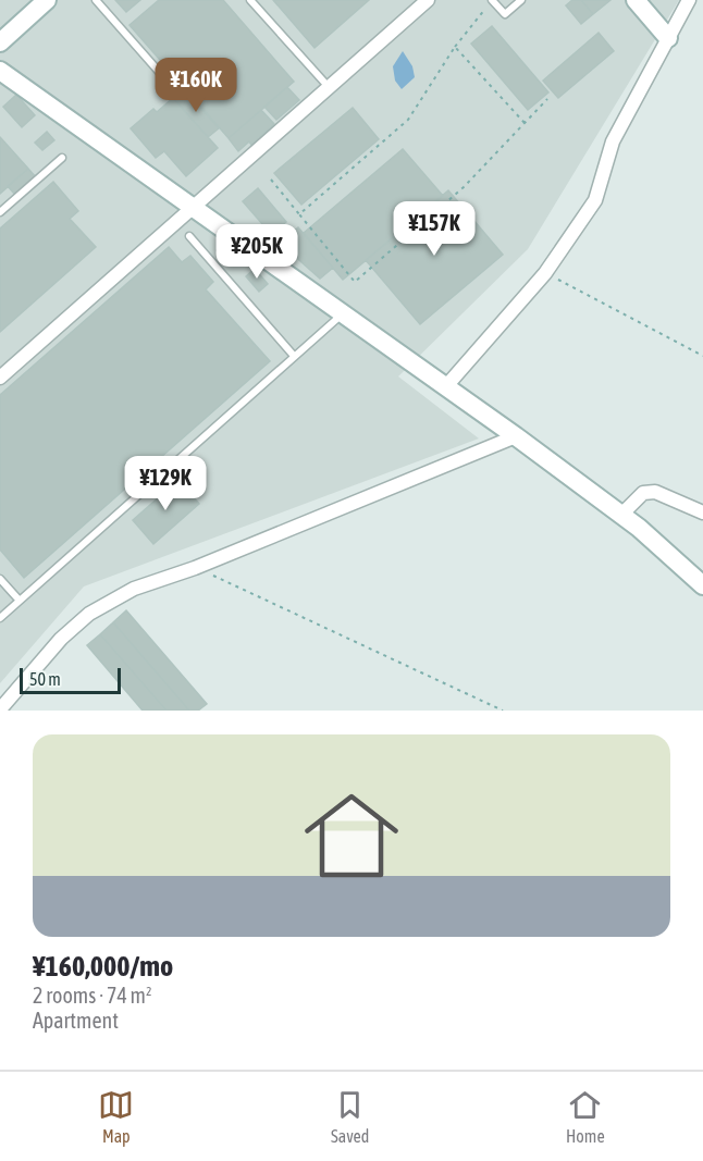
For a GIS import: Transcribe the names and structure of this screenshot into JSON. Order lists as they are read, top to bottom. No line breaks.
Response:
{"scale_bar":"50 m","page":{"price":["¥160K","¥157K","¥205K","¥129K"],"scale":"50 m","list":[{"name":"¥160,000/mo","note":"2 rooms · 74 m² · Apartment"}],"tabs":["Map","Saved","Home"]}}
